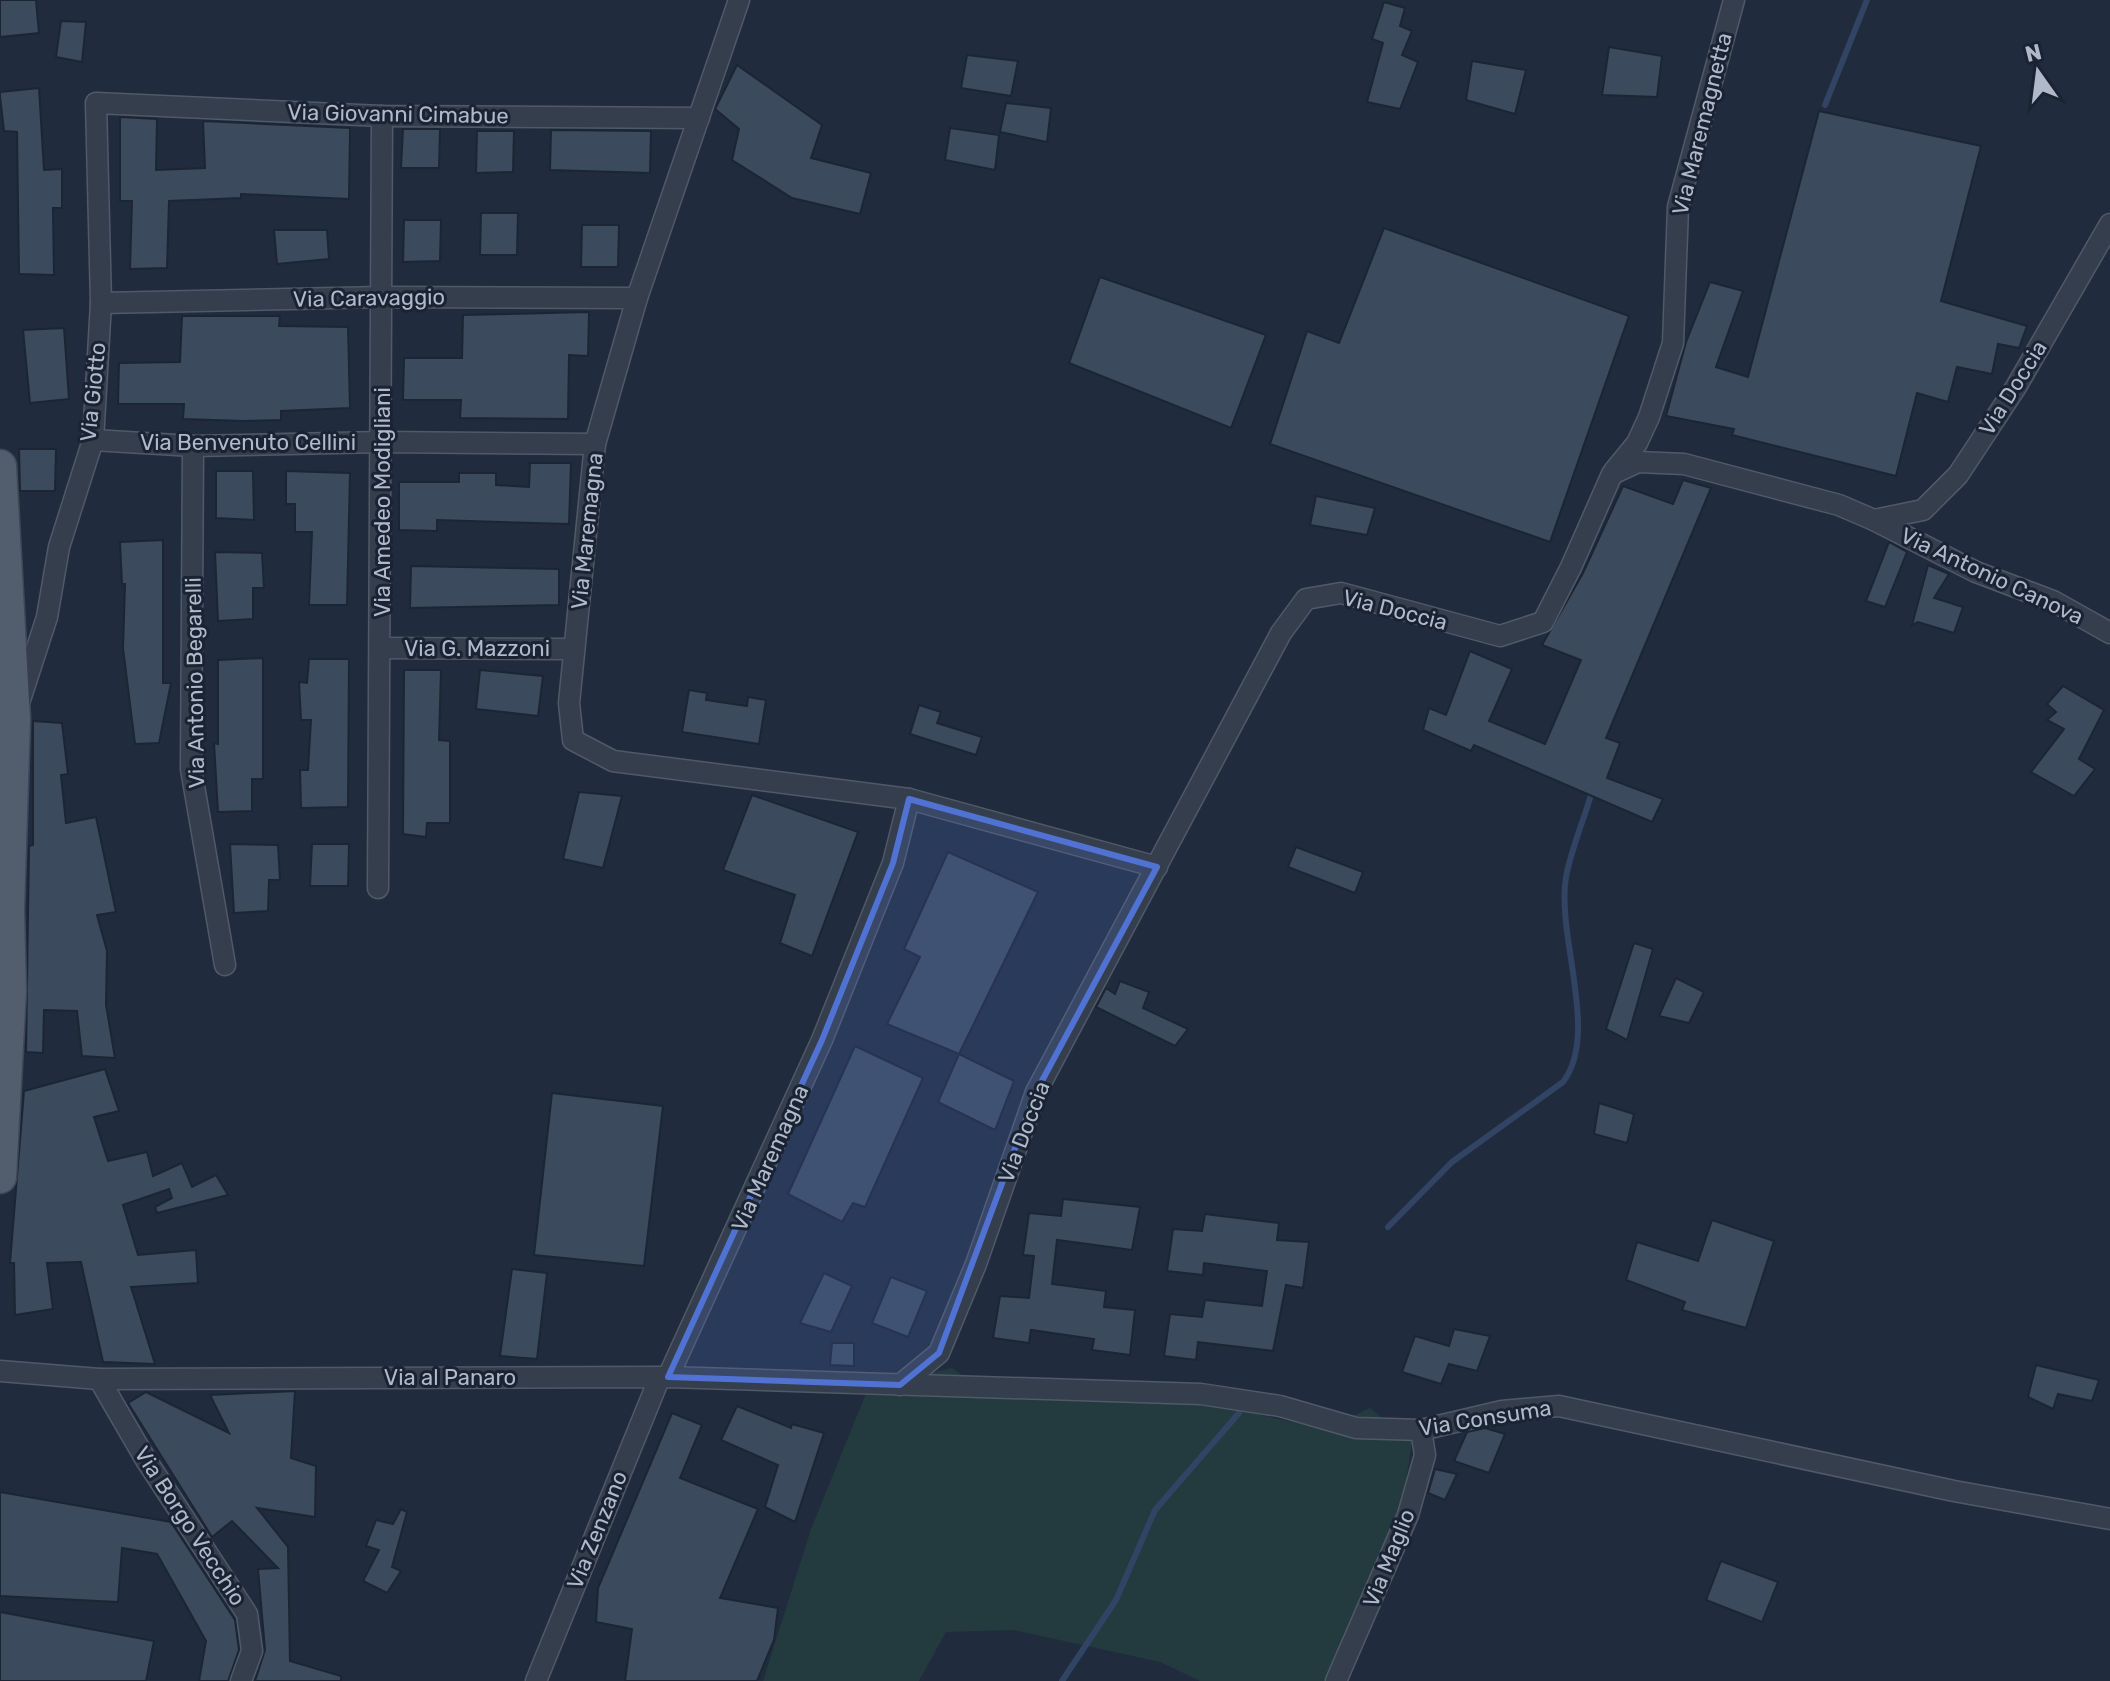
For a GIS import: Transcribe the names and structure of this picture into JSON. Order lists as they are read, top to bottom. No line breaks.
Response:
{"streets":{"street":["Via Giovanni Cimabue","Via Maremagnetta","Via Caravaggio","Via Doccia","Via Giotto","Via Benvenuto Cellini","Via Amedeo Modigliani","Via Maremagna","Via Antonio Canova","Via G. Mazzoni","Via Antonio Begarelli","Via al Panaro","Via Consuma","Via Borgo Vecchio","Via Zenzano","Via Maglio"]},"crossings":[["Via Giovanni Cimabue","Via Giotto"],["Via Giovanni Cimabue","Via Amedeo Modigliani"],["Via Giovanni Cimabue","Via Maremagna"],["Via Maremagnetta","Via Doccia"],["Via Caravaggio","Via Giotto"],["Via Caravaggio","Via Amedeo Modigliani"],["Via Caravaggio","Via Maremagna"],["Via Doccia","Via Maremagna"],["Via Doccia","Via Antonio Canova"],["Via Doccia","Via al Panaro"],["Via Doccia","Via Consuma"],["Via Giotto","Via Benvenuto Cellini"],["Via Benvenuto Cellini","Via Amedeo Modigliani"],["Via Benvenuto Cellini","Via Maremagna"],["Via Benvenuto Cellini","Via Antonio Begarelli"],["Via Amedeo Modigliani","Via G. Mazzoni"],["Via Maremagna","Via G. Mazzoni"],["Via Maremagna","Via al Panaro"],["Via Maremagna","Via Zenzano"],["Via al Panaro","Via Consuma"],["Via al Panaro","Via Borgo Vecchio"],["Via al Panaro","Via Zenzano"],["Via Consuma","Via Maglio"]],"north":"top"}
